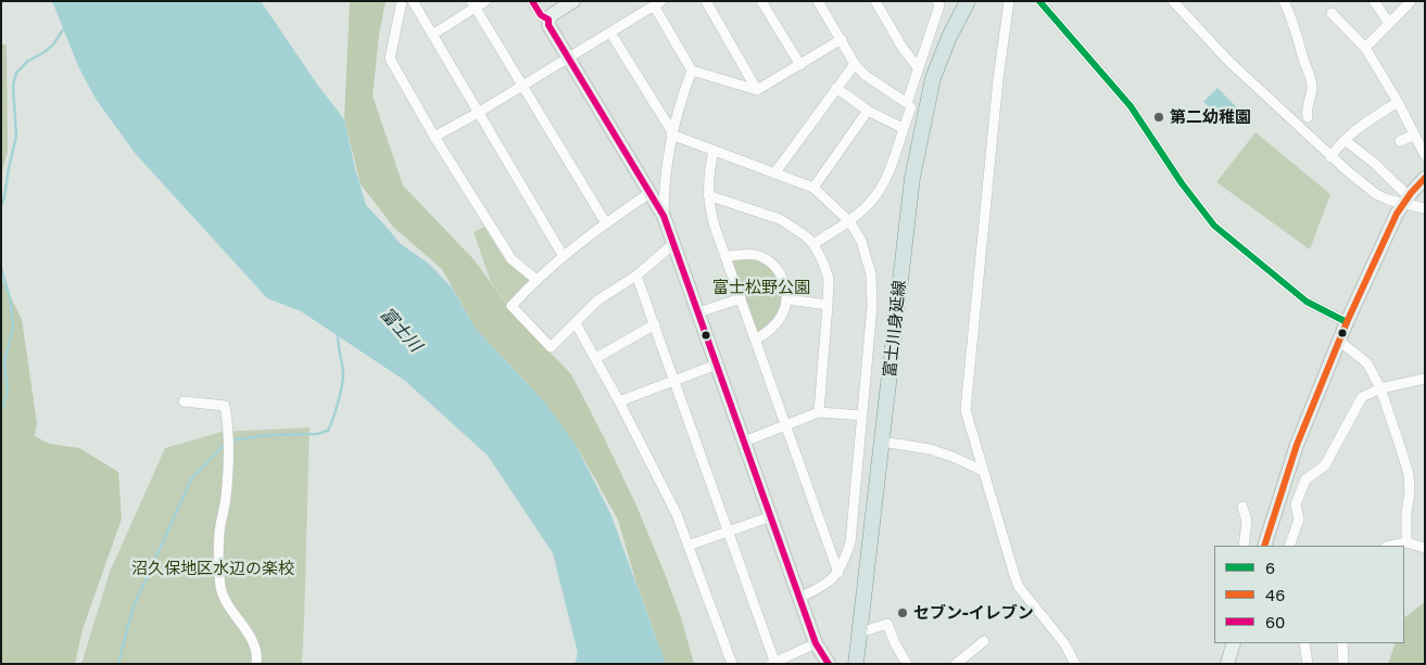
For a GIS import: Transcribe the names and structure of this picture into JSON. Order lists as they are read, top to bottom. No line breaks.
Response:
{"streets":{"main road":["富士川身延線"]},"water":["富士川"],"parks":["富士松野公園","沼久保地区水辺の楽校"],"places":["第二幼稚園","セブン-イレブン"],"lines":["transit line 6","transit line 60","transit line 46"],"legend":["6","46","60"]}
